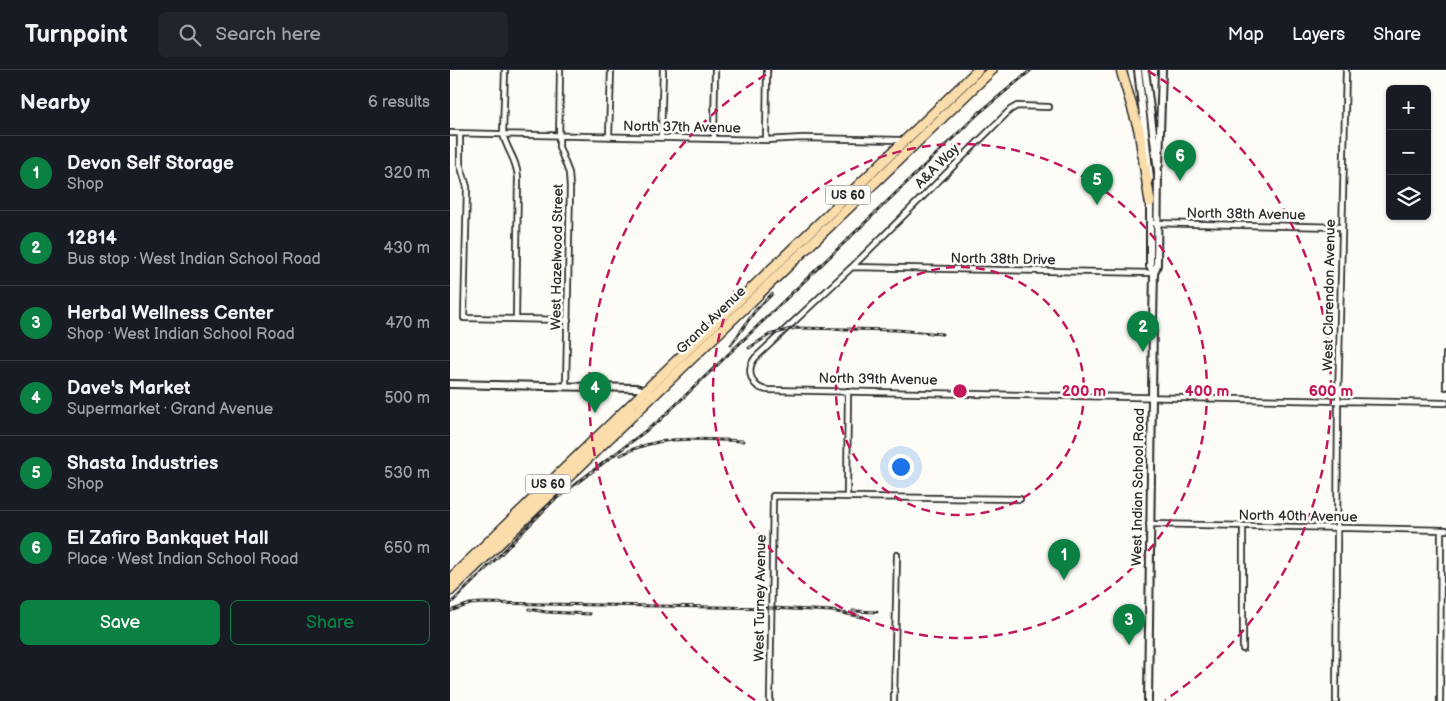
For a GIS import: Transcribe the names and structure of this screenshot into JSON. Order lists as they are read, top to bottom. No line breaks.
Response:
{"streets":{"highway":["US 60","Grand Avenue"],"main road":["West Indian School Road"],"street":["North 37th Avenue","A&A Way","North 38th Avenue","West Hazelwood Street","North 38th Drive","West Clarendon Avenue","North 39th Avenue","North 40th Avenue","West Turney Avenue"]},"crossings":[["North 37th Avenue","West Hazelwood Street"],["North 37th Avenue","Grand Avenue"],["A&A Way","North 38th Drive"],["A&A Way","North 39th Avenue"],["North 38th Avenue","West Clarendon Avenue"],["North 38th Avenue","West Indian School Road"],["North 38th Drive","North 39th Avenue"],["North 38th Drive","West Indian School Road"],["West Clarendon Avenue","North 39th Avenue"],["West Clarendon Avenue","North 40th Avenue"],["North 39th Avenue","West Indian School Road"],["West Indian School Road","North 40th Avenue"]],"page":{"header":"Turnpoint","search":"Search here","nav":["Map","Layers","Share"],"heading":["Nearby","6 results"],"map_buttons":["+","−"],"list":[{"mark":"1","name":"Devon Self Storage","note":"Shop","value":"320 m"},{"mark":"2","name":"12814","note":"Bus stop · West Indian School Road","value":"430 m"},{"mark":"3","name":"Herbal Wellness Center","note":"Shop · West Indian School Road","value":"470 m"},{"mark":"4","name":"Dave's Market","note":"Supermarket · Grand Avenue","value":"500 m"},{"mark":"5","name":"Shasta Industries","note":"Shop","value":"530 m"},{"mark":"6","name":"El Zafiro Bankquet Hall","note":"Place · West Indian School Road","value":"650 m"}],"pins":["6","5","2","4","1","3"],"buttons":["Save","Share"]},"rings":["200 m","400 m","600 m"]}
